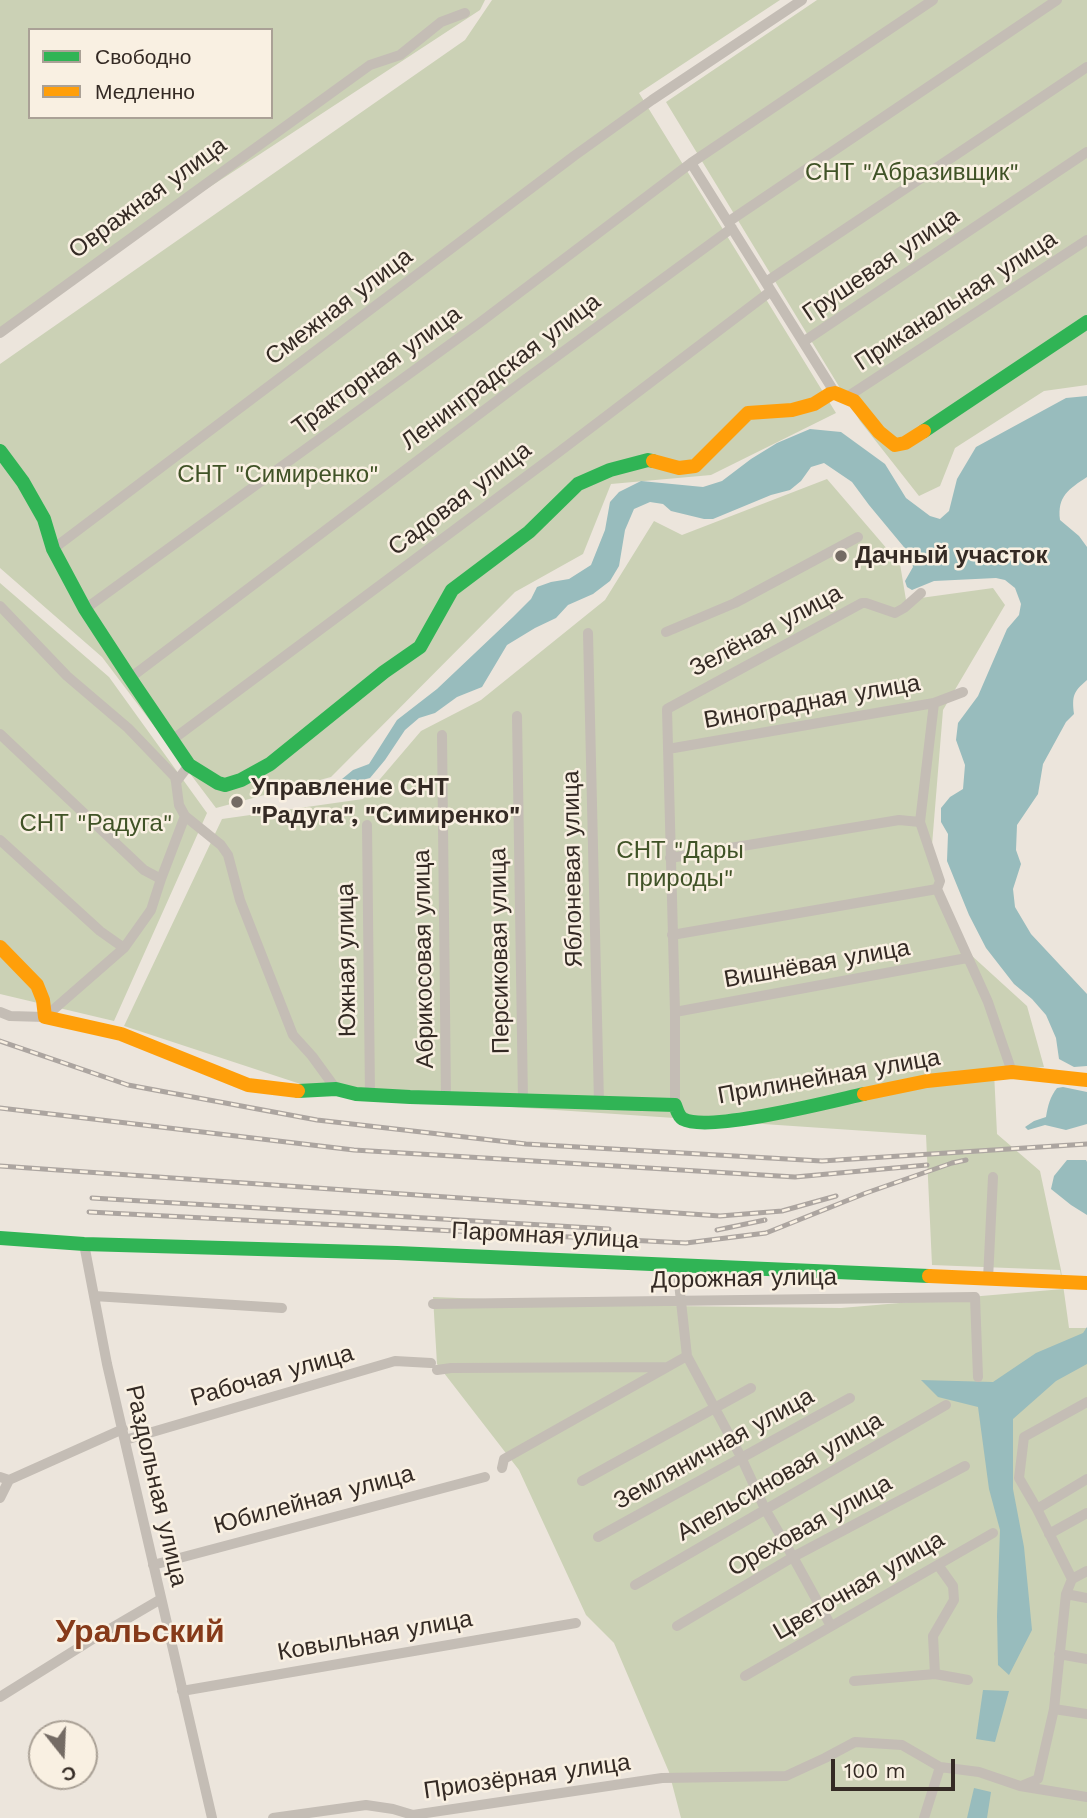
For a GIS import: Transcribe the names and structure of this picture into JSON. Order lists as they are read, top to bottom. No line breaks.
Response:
{"streets":{"street":["Овражная улица","Грушевая улица","Приканальная улица","Смежная улица","Тракторная улица","Ленинградская улица","Садовая улица","Зелёная улица","Виноградная улица","Яблоневая улица","Персиковая улица","Абрикосовая улица","Южная улица","Вишнёвая улица","Прилинейная улица","Паромная улица","Дорожная улица","Рабочая улица","Земляничная улица","Апельсиновая улица","Раздольная улица","Юбилейная улица","Ореховая улица","Цветочная улица","Ковыльная улица","Приозёрная улица"]},"crossings":[["Зелёная улица","Виноградная улица"],["Паромная улица","Раздольная улица"],["Рабочая улица","Раздольная улица"],["Раздольная улица","Юбилейная улица"],["Раздольная улица","Ковыльная улица"]],"districts":["Уральский"],"parks":["СНТ \"Абразивщик\"","СНТ \"Симиренко\"","СНТ \"Радуга\"","СНТ \"Дары природы\""],"places":["Дачный участок","Управление СНТ \"Радуга\", \"Симиренко\""],"legend":["Свободно","Медленно"],"scale_bar":"100 m","north":"bottom"}
